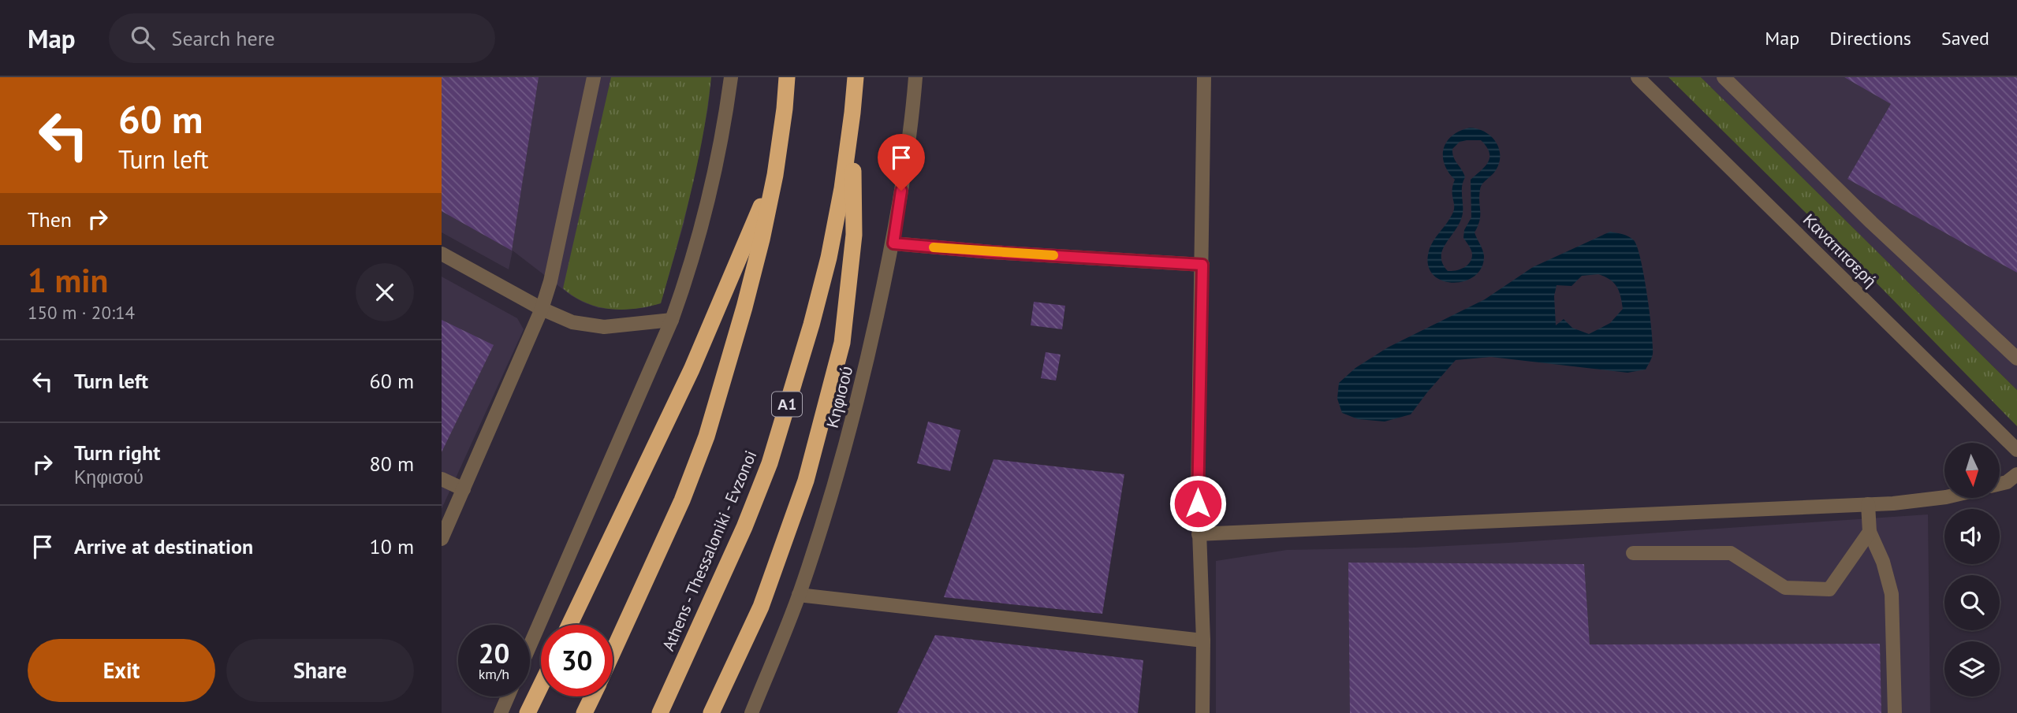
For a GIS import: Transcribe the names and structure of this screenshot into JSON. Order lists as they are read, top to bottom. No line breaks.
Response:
{"streets":{"highway":["Α1","Athens - Thessaloniki - Evzonoi"],"street":["Καναπιτσερή","Κηφισού"]},"north":"bottom","page":{"header":"Map","search":"Search here","nav":["Map","Directions","Saved"],"turn":["60 m","Turn left"],"then":"Then","heading":["1 min","150 m · 20:14"],"list":[{"name":"Turn left","value":"60 m"},{"name":"Turn right","note":"Κηφισού","value":"80 m"},{"name":"Arrive at destination","value":"10 m"}],"speed":"20 km/h","limit":"30","buttons":["Exit","Share"]}}
